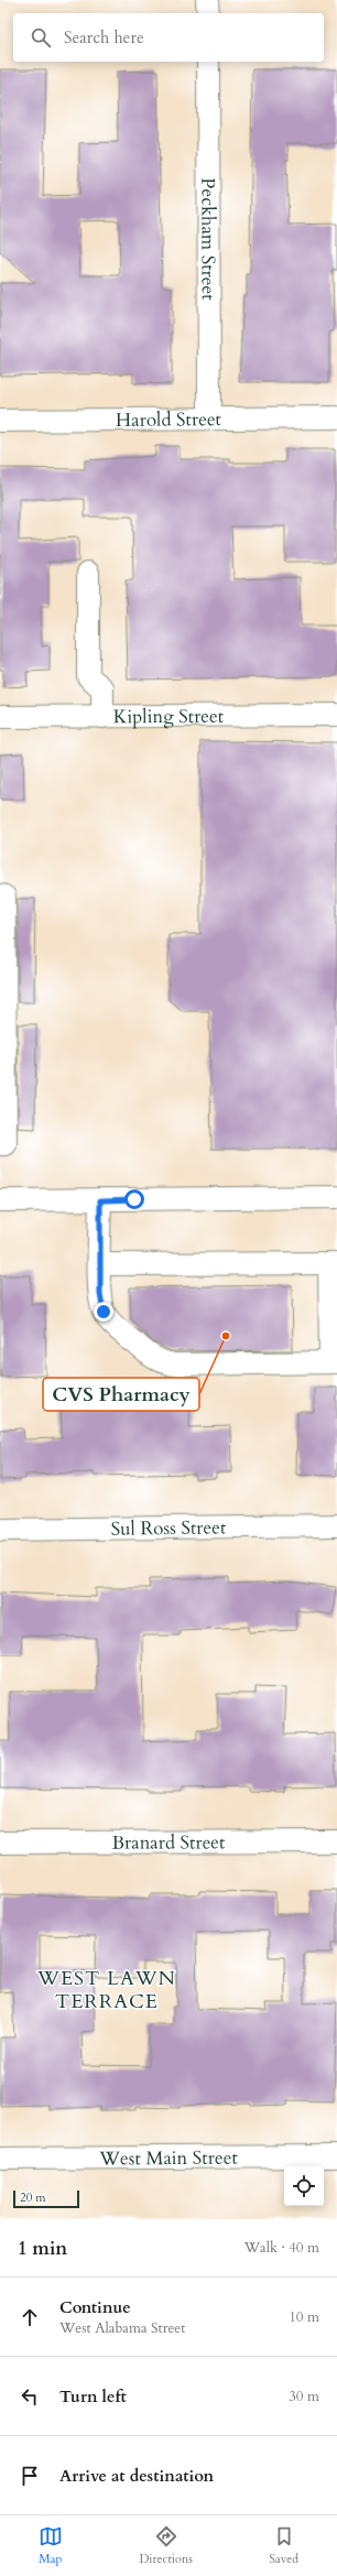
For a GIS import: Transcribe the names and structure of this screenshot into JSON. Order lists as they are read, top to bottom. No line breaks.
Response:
{"streets":{"street":["Peckham Street","Harold Street","Kipling Street","Sul Ross Street","Branard Street","West Main Street"]},"crossings":[["Peckham Street","Harold Street"]],"districts":["WEST LAWN TERRACE"],"places":["CVS Pharmacy"],"scale_bar":"20 m","page":{"search":"Search here","scale":"20 m","heading":["1 min","Walk · 40 m"],"list":[["Continue","West Alabama Street","10 m"],["Turn left","30 m"],"Arrive at destination"],"nav":["Map","Directions","Saved"]}}
